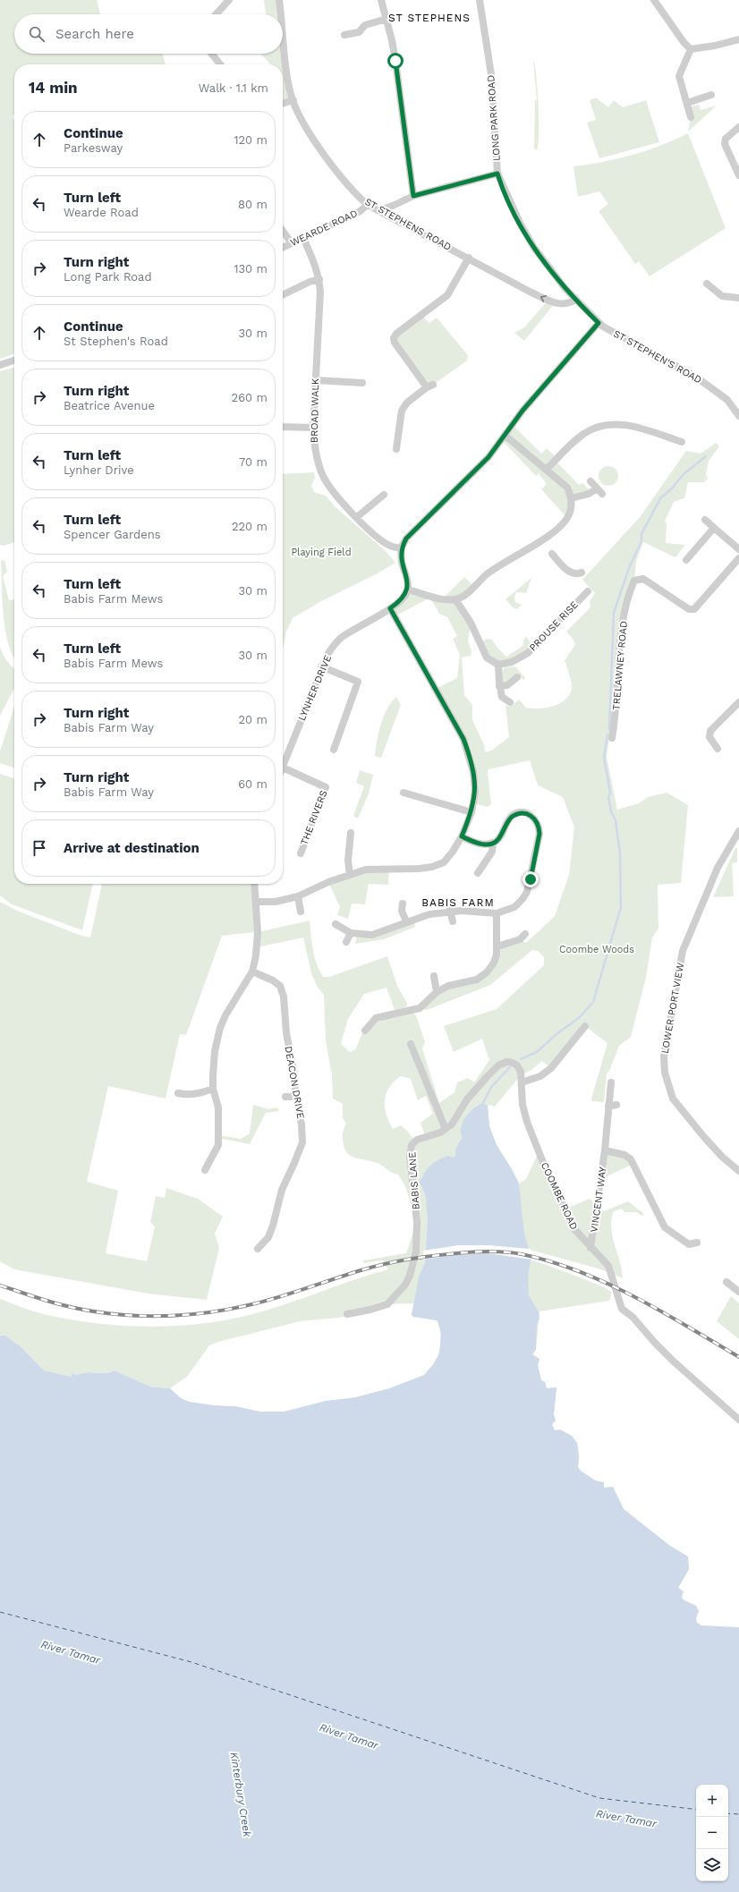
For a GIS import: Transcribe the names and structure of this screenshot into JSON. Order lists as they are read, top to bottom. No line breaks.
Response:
{"streets":{"street":["LONG PARK ROAD","ST STEPHENS ROAD","WEARDE ROAD","ST STEPHEN'S ROAD","BROAD WALK","PROUSE RISE","TRELAWNEY ROAD","LYNHER DRIVE","THE RIVERS","LOWER PORT VIEW","DEACON DRIVE","BABIS LANE","COOMBE ROAD","VINCENT WAY"]},"crossings":[["LONG PARK ROAD","ST STEPHENS ROAD"],["LONG PARK ROAD","ST STEPHEN'S ROAD"],["ST STEPHENS ROAD","WEARDE ROAD"],["ST STEPHENS ROAD","ST STEPHEN'S ROAD"],["WEARDE ROAD","BROAD WALK"],["LYNHER DRIVE","THE RIVERS"],["BABIS LANE","COOMBE ROAD"],["COOMBE ROAD","VINCENT WAY"]],"districts":["ST STEPHENS","BABIS FARM"],"water":["River Tamar","Kinterbury Creek"],"parks":["Playing Field","Coombe Woods"],"page":{"search":"Search here","heading":["14 min","Walk · 1.1 km"],"list":[["Continue","Parkesway","120 m"],["Turn left","Wearde Road","80 m"],["Turn right","Long Park Road","130 m"],["Continue","St Stephen's Road","30 m"],["Turn right","Beatrice Avenue","260 m"],["Turn left","Lynher Drive","70 m"],["Turn left","Spencer Gardens","220 m"],["Turn left","Babis Farm Mews","30 m"],["Turn left","Babis Farm Mews","30 m"],["Turn right","Babis Farm Way","20 m"],["Turn right","Babis Farm Way","60 m"],"Arrive at destination"],"map_buttons":["+","−"]}}
